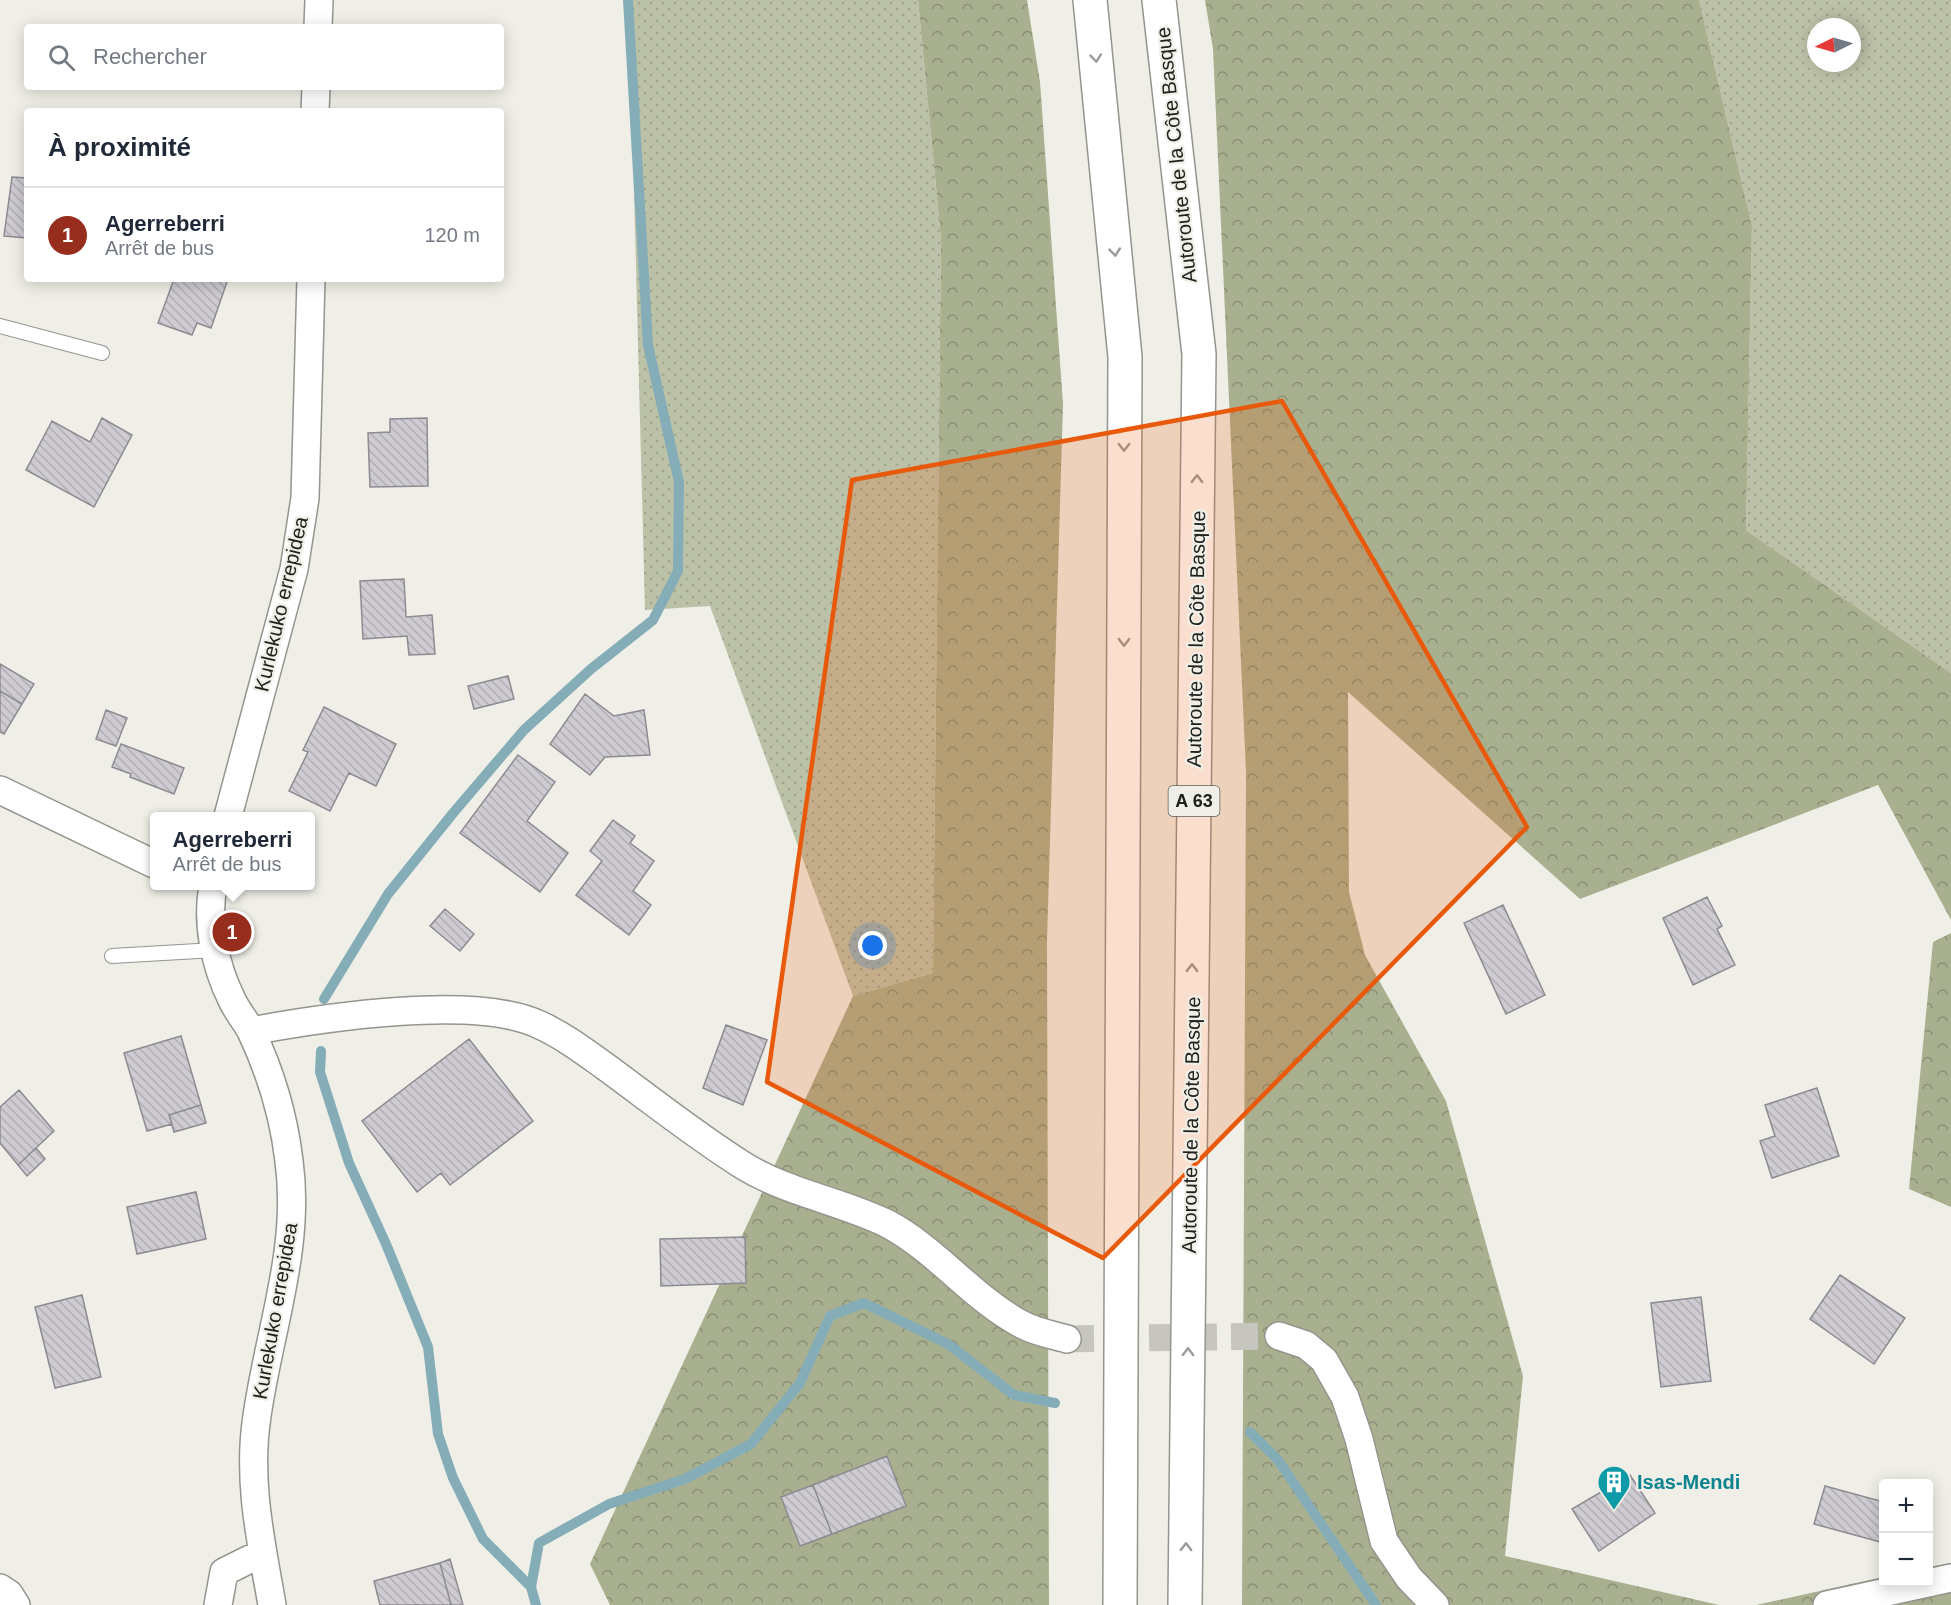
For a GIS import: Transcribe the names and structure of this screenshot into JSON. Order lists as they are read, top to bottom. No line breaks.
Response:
{"streets":{"highway":["Autoroute de la Côte Basque","A 63"],"street":["Kurlekuko errepidea"]},"places":{"building":["Isas-Mendi"]},"north":"left","page":{"search":"Rechercher","heading":"À proximité","list":[{"mark":"1","name":"Agerreberri","note":"Arrêt de bus","value":"120 m"}],"popup":["Agerreberri","Arrêt de bus"],"pins":"1","map_buttons":["+","−"]}}
